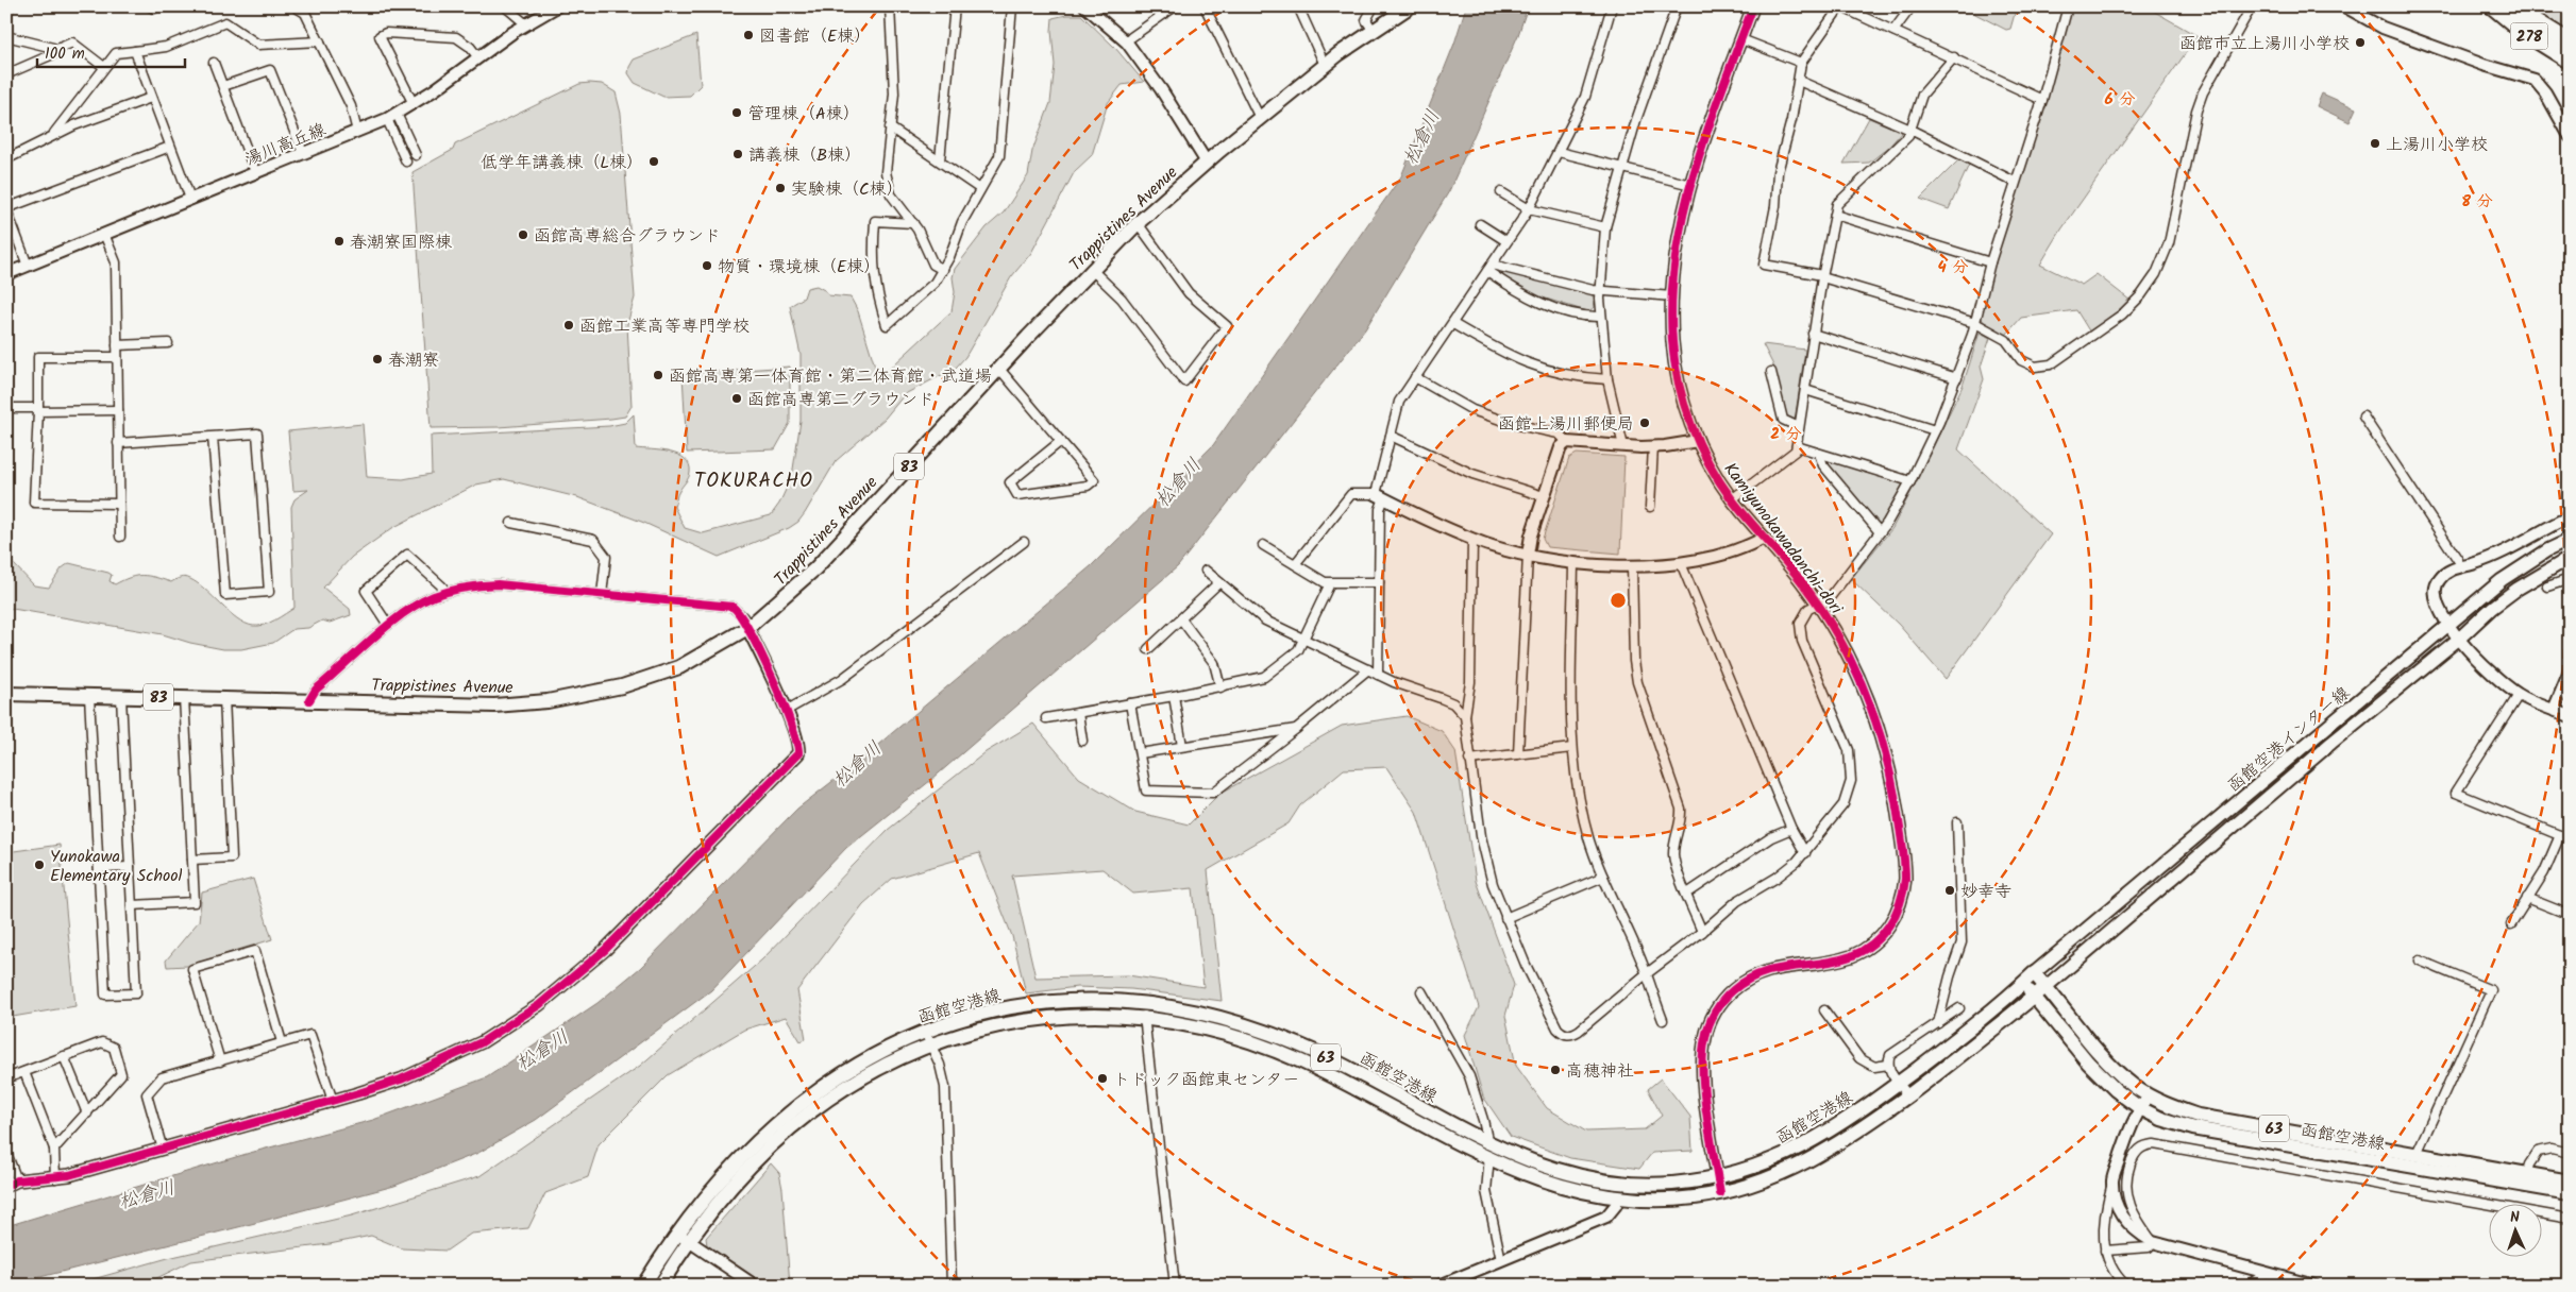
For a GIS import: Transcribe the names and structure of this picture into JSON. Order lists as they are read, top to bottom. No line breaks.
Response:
{"streets":{"highway":["278"],"main road":["Trappistines Avenue","83","函館空港インター線","函館空港線","63"],"street":["湯川高丘線","Kamiyunokawadanchi-dori"]},"crossings":[["Kamiyunokawadanchi-dori","函館空港線"],["函館空港インター線","函館空港線"]],"districts":["TOKURACHO"],"water":["松倉川"],"places":["図書館（E棟）","函館市立上湯川小学校","管理棟（A棟）","上湯川小学校","講義棟（B棟）","低学年講義棟（L棟）","実験棟（C棟）","函館高専総合グラウンド","春潮寮国際棟","物質・環境棟（E棟）","函館工業高等専門学校","春潮寮","函館高専第一体育館・第二体育館・武道場","函館高専第二グラウンド","函館上湯川郵便局","Yunokawa Elementary School","妙幸寺","高穂神社","トドック函館東センター"],"scale_bar":"100 m","north":"top","rings":["6 分","8 分","4 分","2 分"]}
